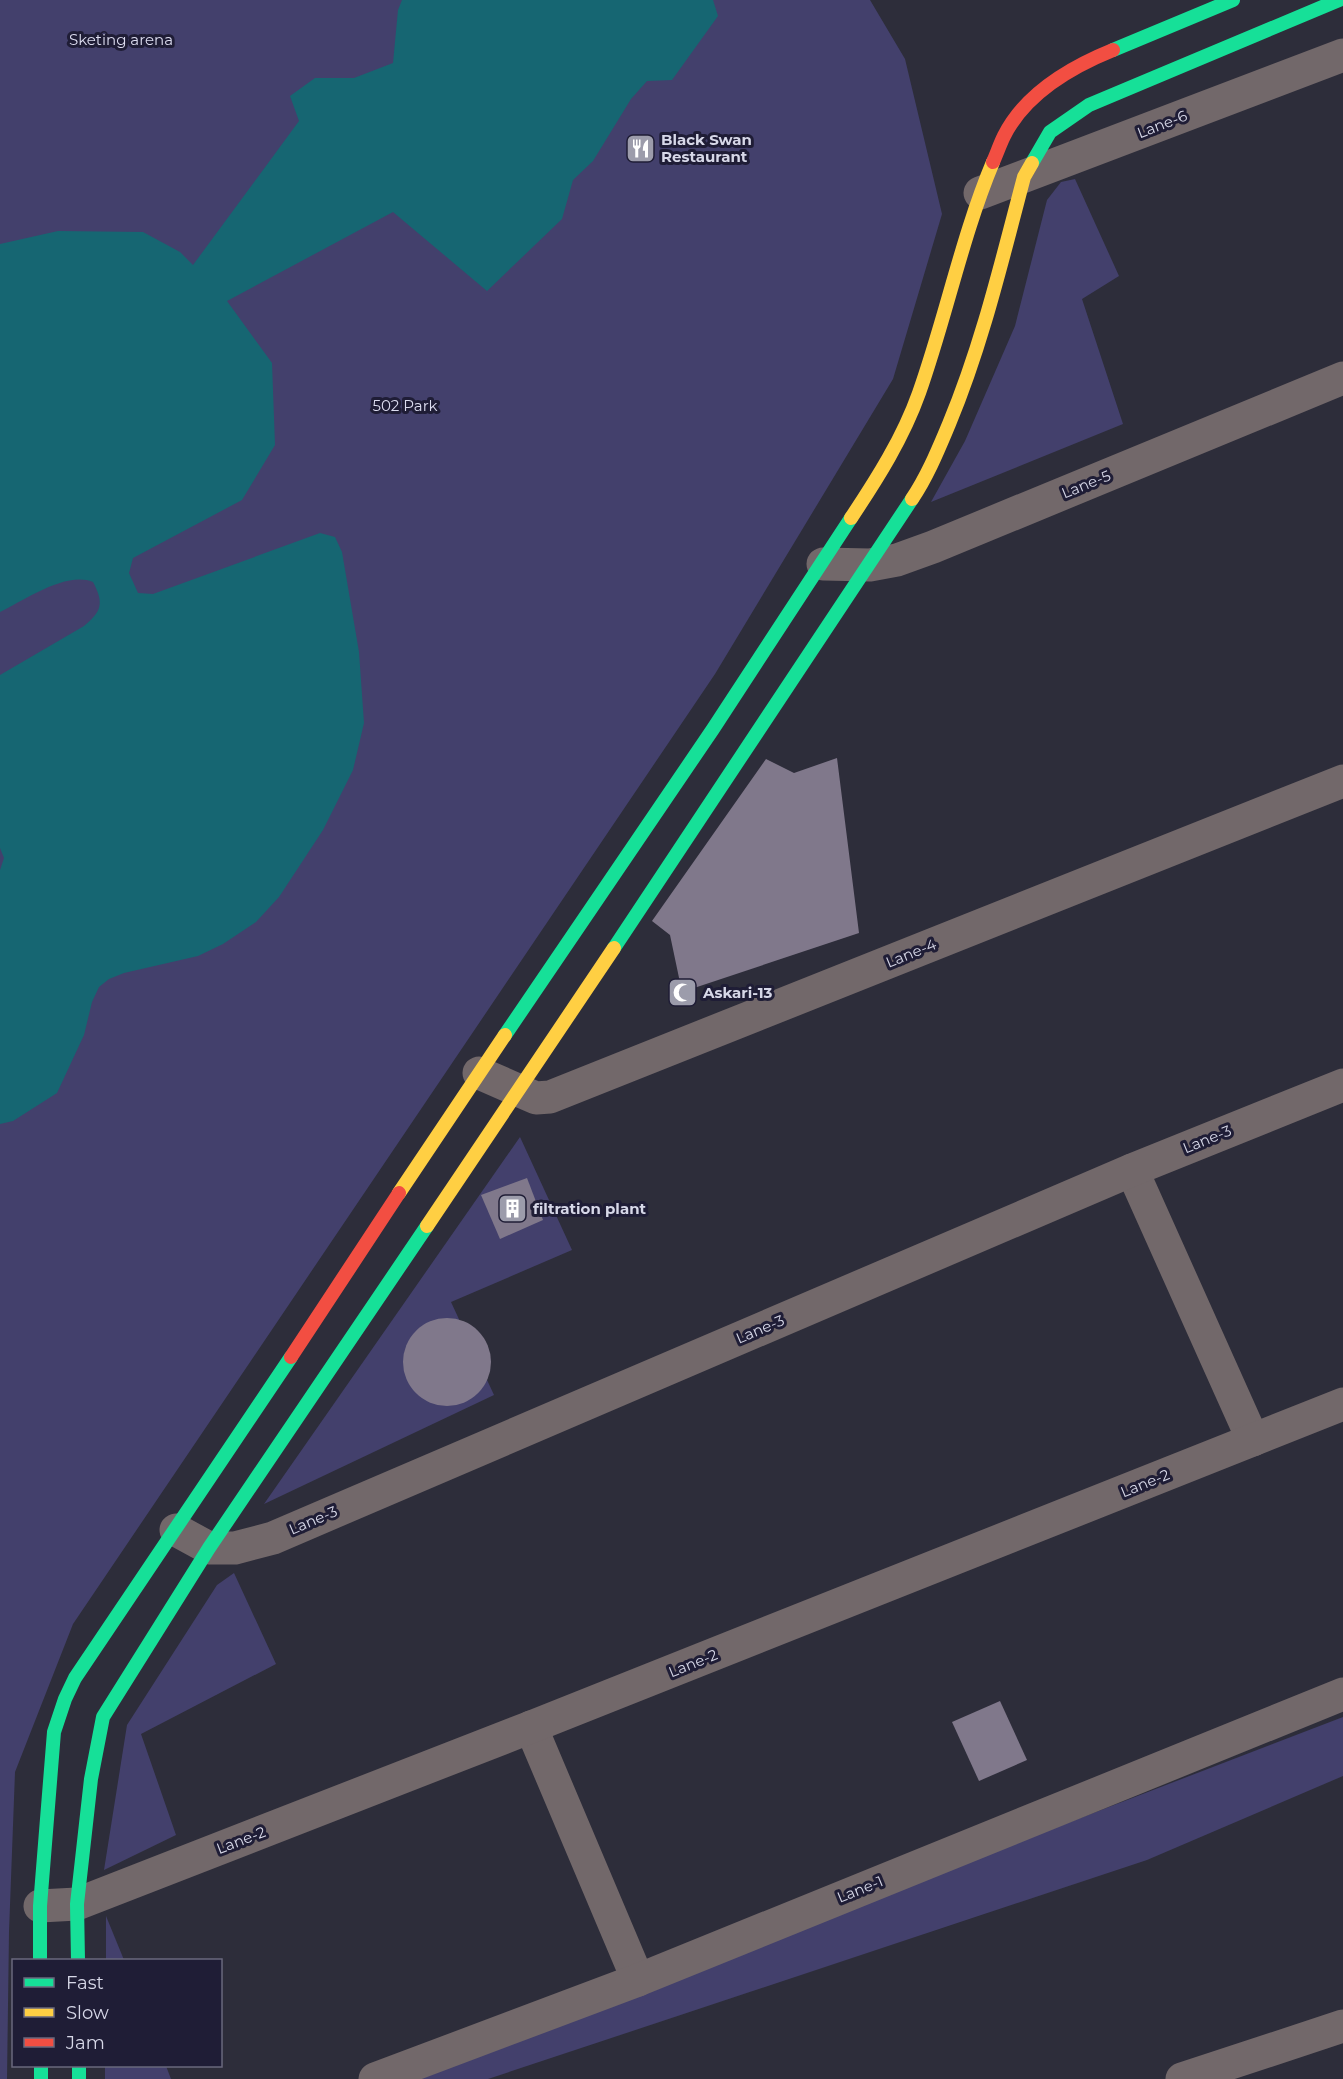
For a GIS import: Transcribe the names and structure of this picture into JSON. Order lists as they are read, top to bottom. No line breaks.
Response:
{"streets":{"street":["Lane-6","Lane-5","Lane-4","Lane-3","Lane-2","Lane-1"]},"parks":["Sketing arena","502 Park"],"places":{"restaurant":["Black Swan Restaurant"],"mosque":["Askari-13"],"building":["filtration plant"]},"legend":["Fast","Slow","Jam"]}
